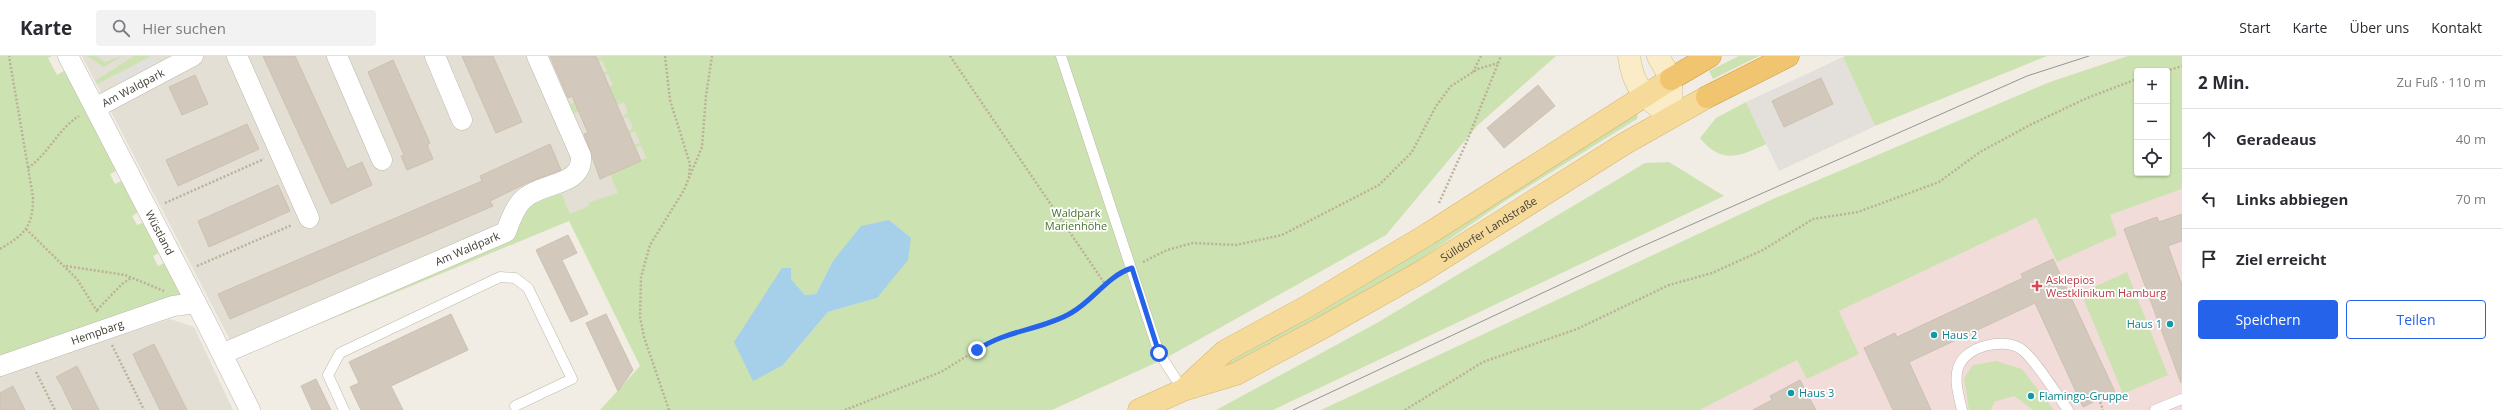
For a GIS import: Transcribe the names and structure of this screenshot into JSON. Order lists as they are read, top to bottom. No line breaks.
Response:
{"streets":{"highway":["Sülldorfer Landstraße"],"street":["Am Waldpark","Wüstland","Hempbarg"]},"crossings":[["Am Waldpark","Wüstland"],["Wüstland","Hempbarg"]],"parks":["Waldpark Marienhöhe"],"places":{"health":["Asklepios Westklinikum Hamburg"],"other":["Haus 1","Haus 2","Haus 3","Flamingo-Gruppe"]},"page":{"header":"Karte","search":"Hier suchen","nav":["Start","Karte","Über uns","Kontakt"],"heading":["2 Min.","Zu Fuß · 110 m"],"map_buttons":["+","−"],"list":[["Geradeaus","40 m"],["Links abbiegen","70 m"],"Ziel erreicht"],"buttons":["Speichern","Teilen"]}}
